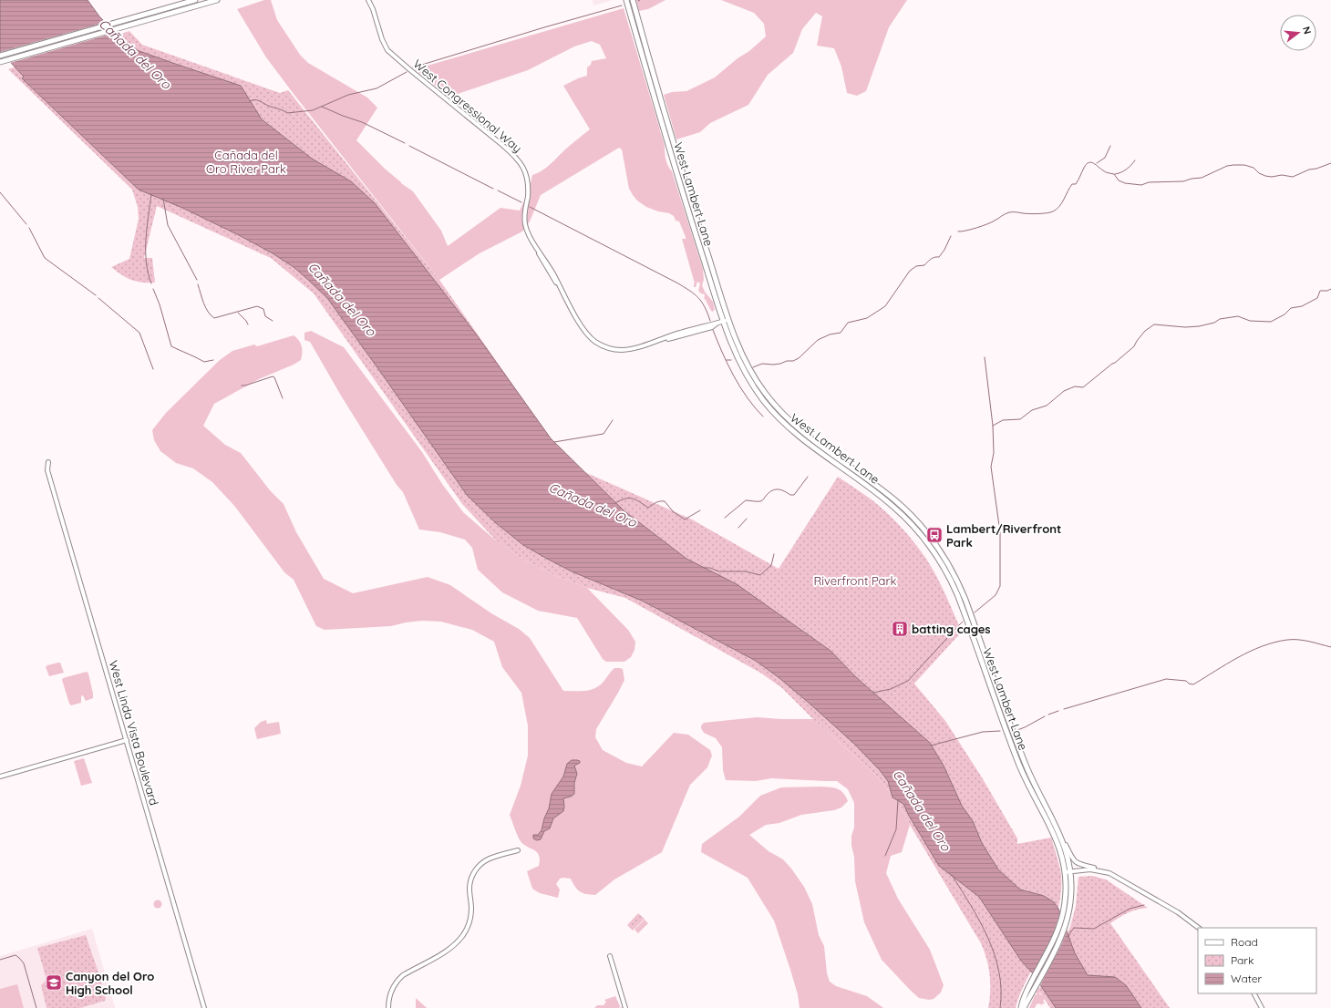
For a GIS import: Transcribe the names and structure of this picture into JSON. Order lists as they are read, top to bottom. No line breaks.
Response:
{"streets":{"main road":["West Lambert Lane"],"street":["West Congressional Way","West Linda Vista Boulevard"]},"crossings":[["West Congressional Way","West Lambert Lane"]],"water":["Cañada del Oro"],"parks":["Cañada del Oro River Park","Riverfront Park"],"places":{"bus stop":["Lambert/Riverfront Park"],"building":["batting cages"],"school or university":["Canyon del Oro High School"]},"legend":["Road","Park","Water"],"north":"right"}
